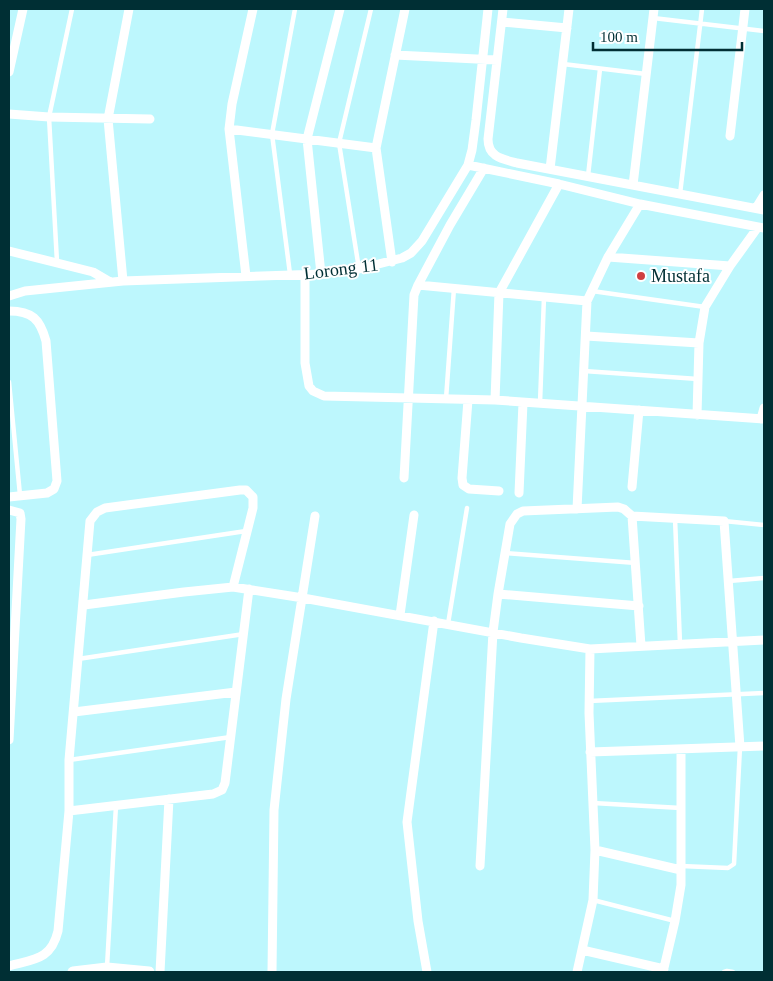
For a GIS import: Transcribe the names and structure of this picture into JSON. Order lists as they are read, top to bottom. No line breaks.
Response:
{"streets":{"street":["Lorong 11"]},"places":["Mustafa"],"scale_bar":"100 m"}
